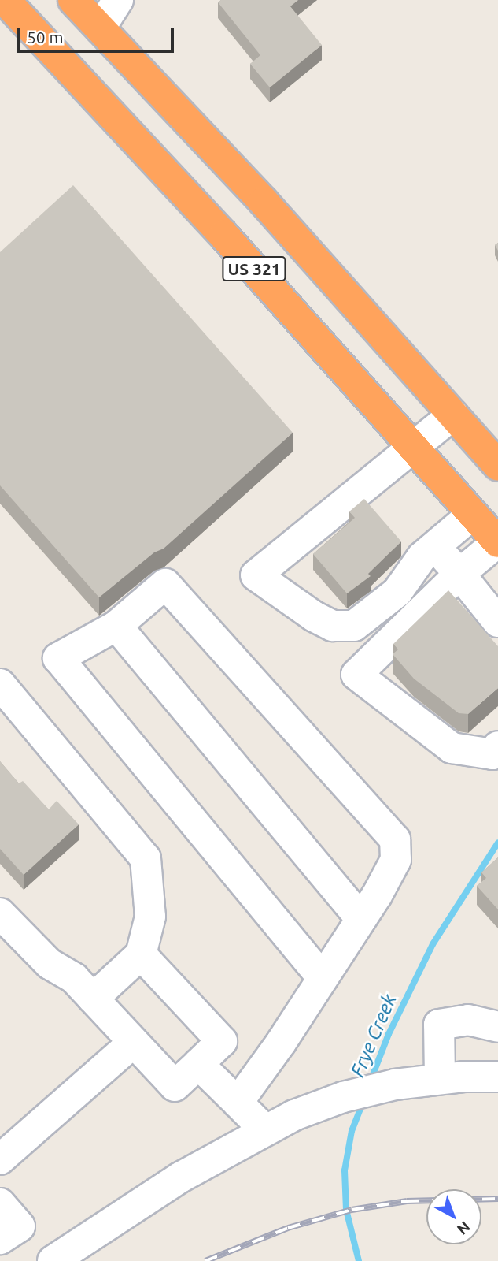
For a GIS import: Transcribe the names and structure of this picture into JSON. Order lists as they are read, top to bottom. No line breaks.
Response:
{"streets":{"highway":["US 321"]},"water":["Frye Creek"],"scale_bar":"50 m","north":"bottom right"}
